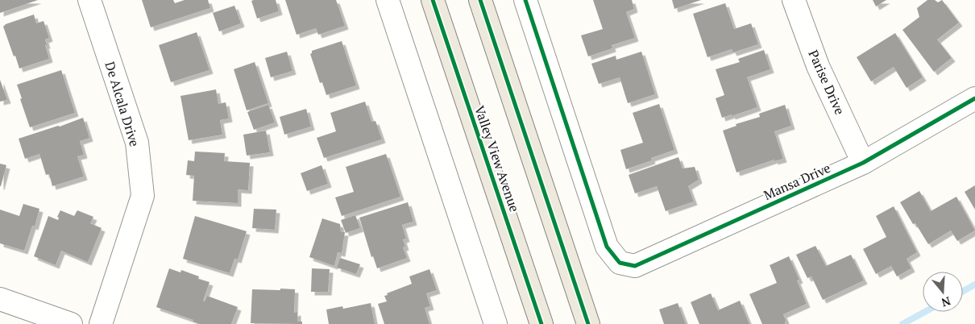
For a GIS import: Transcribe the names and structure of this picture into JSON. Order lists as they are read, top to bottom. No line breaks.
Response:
{"streets":{"main road":["Valley View Avenue"],"street":["Parise Drive","De Alcala Drive","Mansa Drive"]},"crossings":[["Parise Drive","Mansa Drive"]],"north":"bottom"}
